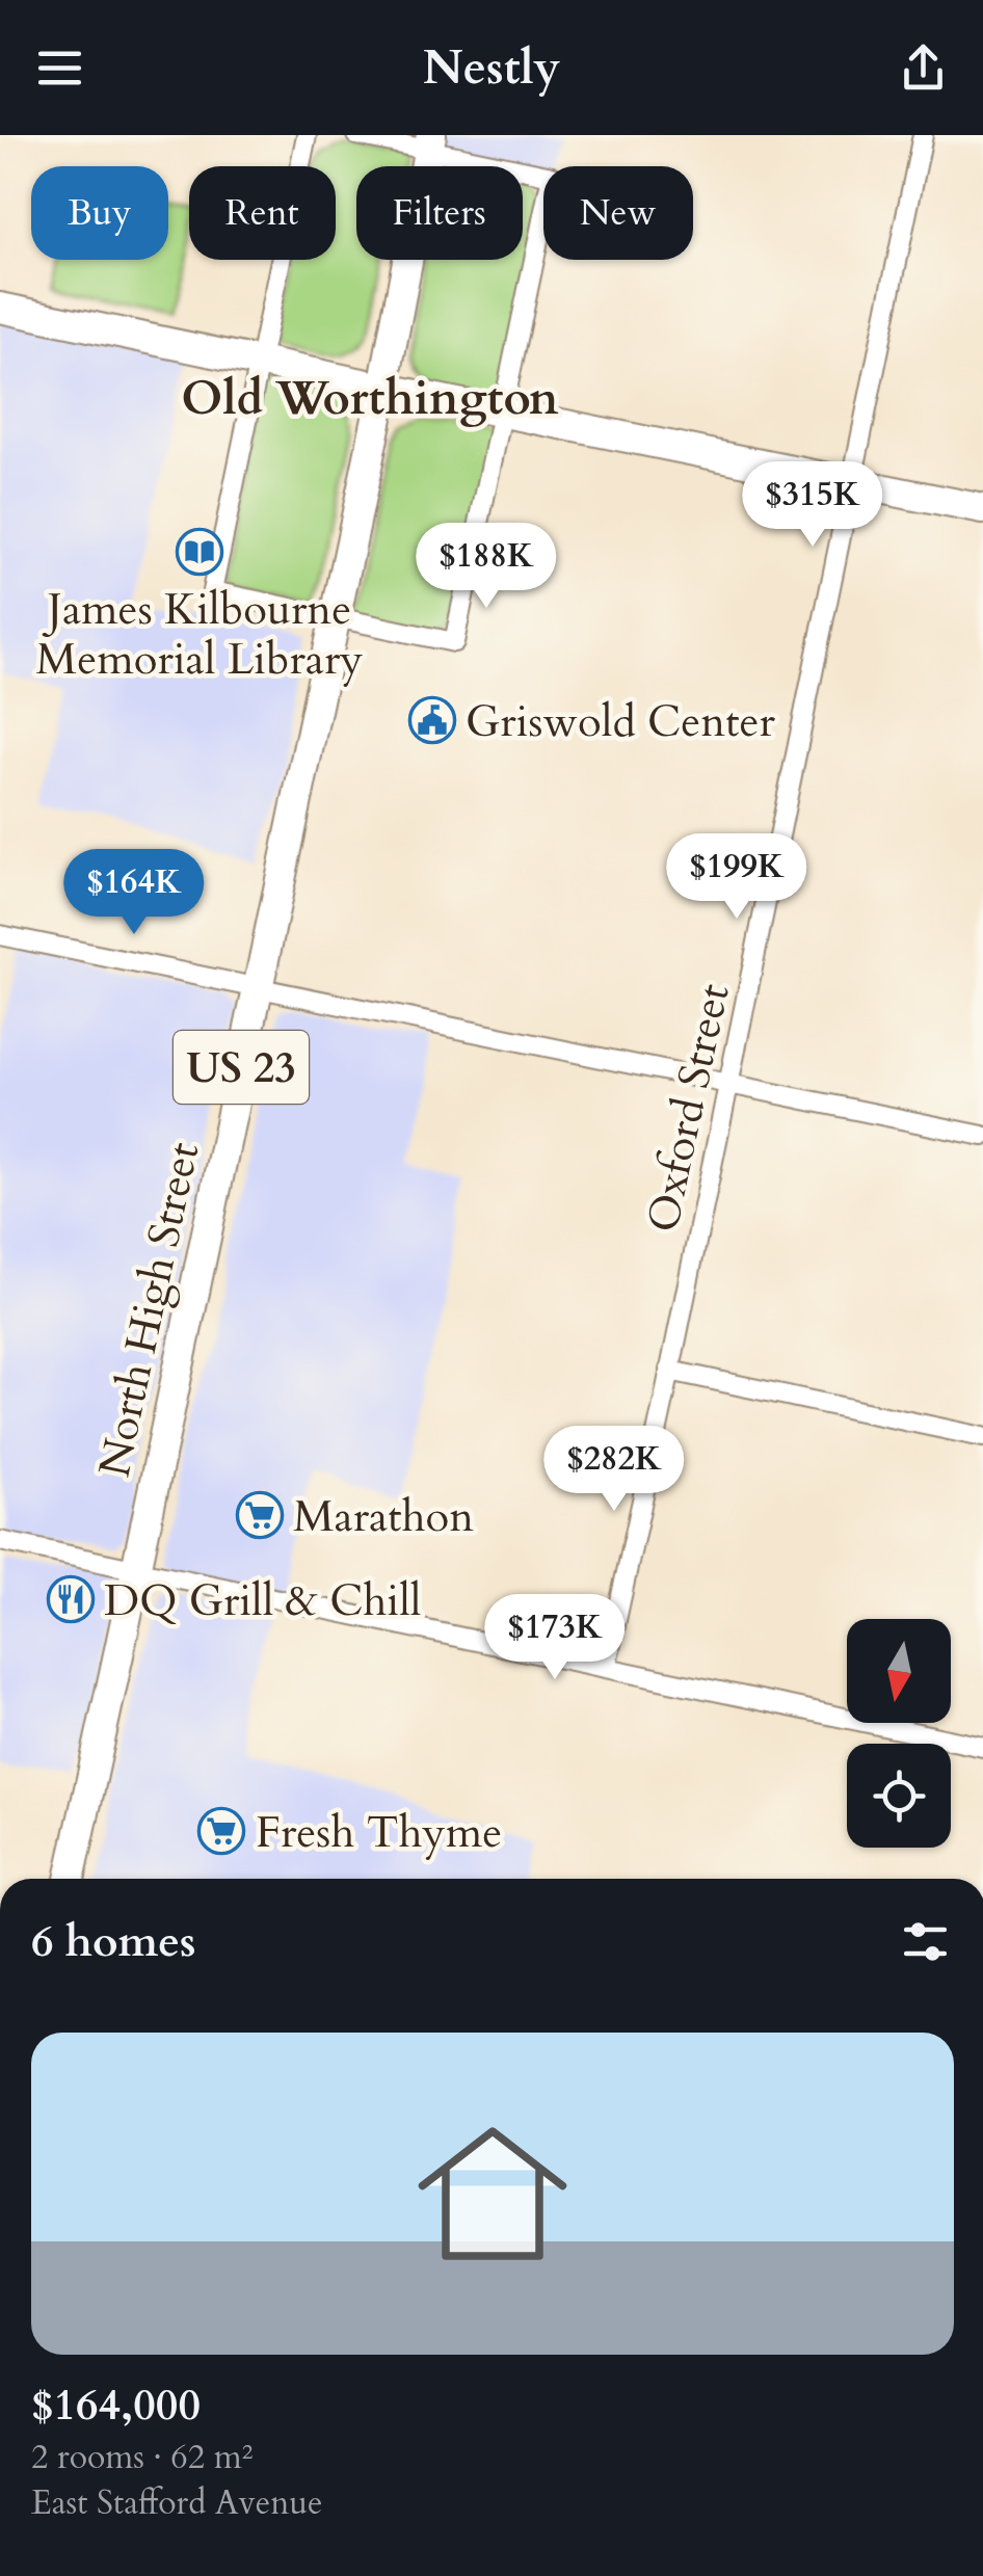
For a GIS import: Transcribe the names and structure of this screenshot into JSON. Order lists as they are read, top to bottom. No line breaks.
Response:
{"streets":{"main road":["US 23","North High Street"],"street":["Oxford Street"]},"districts":["Old Worthington"],"places":{"library":["James Kilbourne Memorial Library"],"public building":["Griswold Center"],"supermarket":["Marathon","Fresh Thyme"],"restaurant":["DQ Grill & Chill"]},"north":"bottom","page":{"header":"Nestly","chip":["Buy","Rent","Filters","New"],"price":["$315K","$188K","$199K","$164K","$282K","$173K"],"heading":"6 homes","list":[{"name":"$164,000","note":"2 rooms · 62 m² · East Stafford Avenue"}]}}
